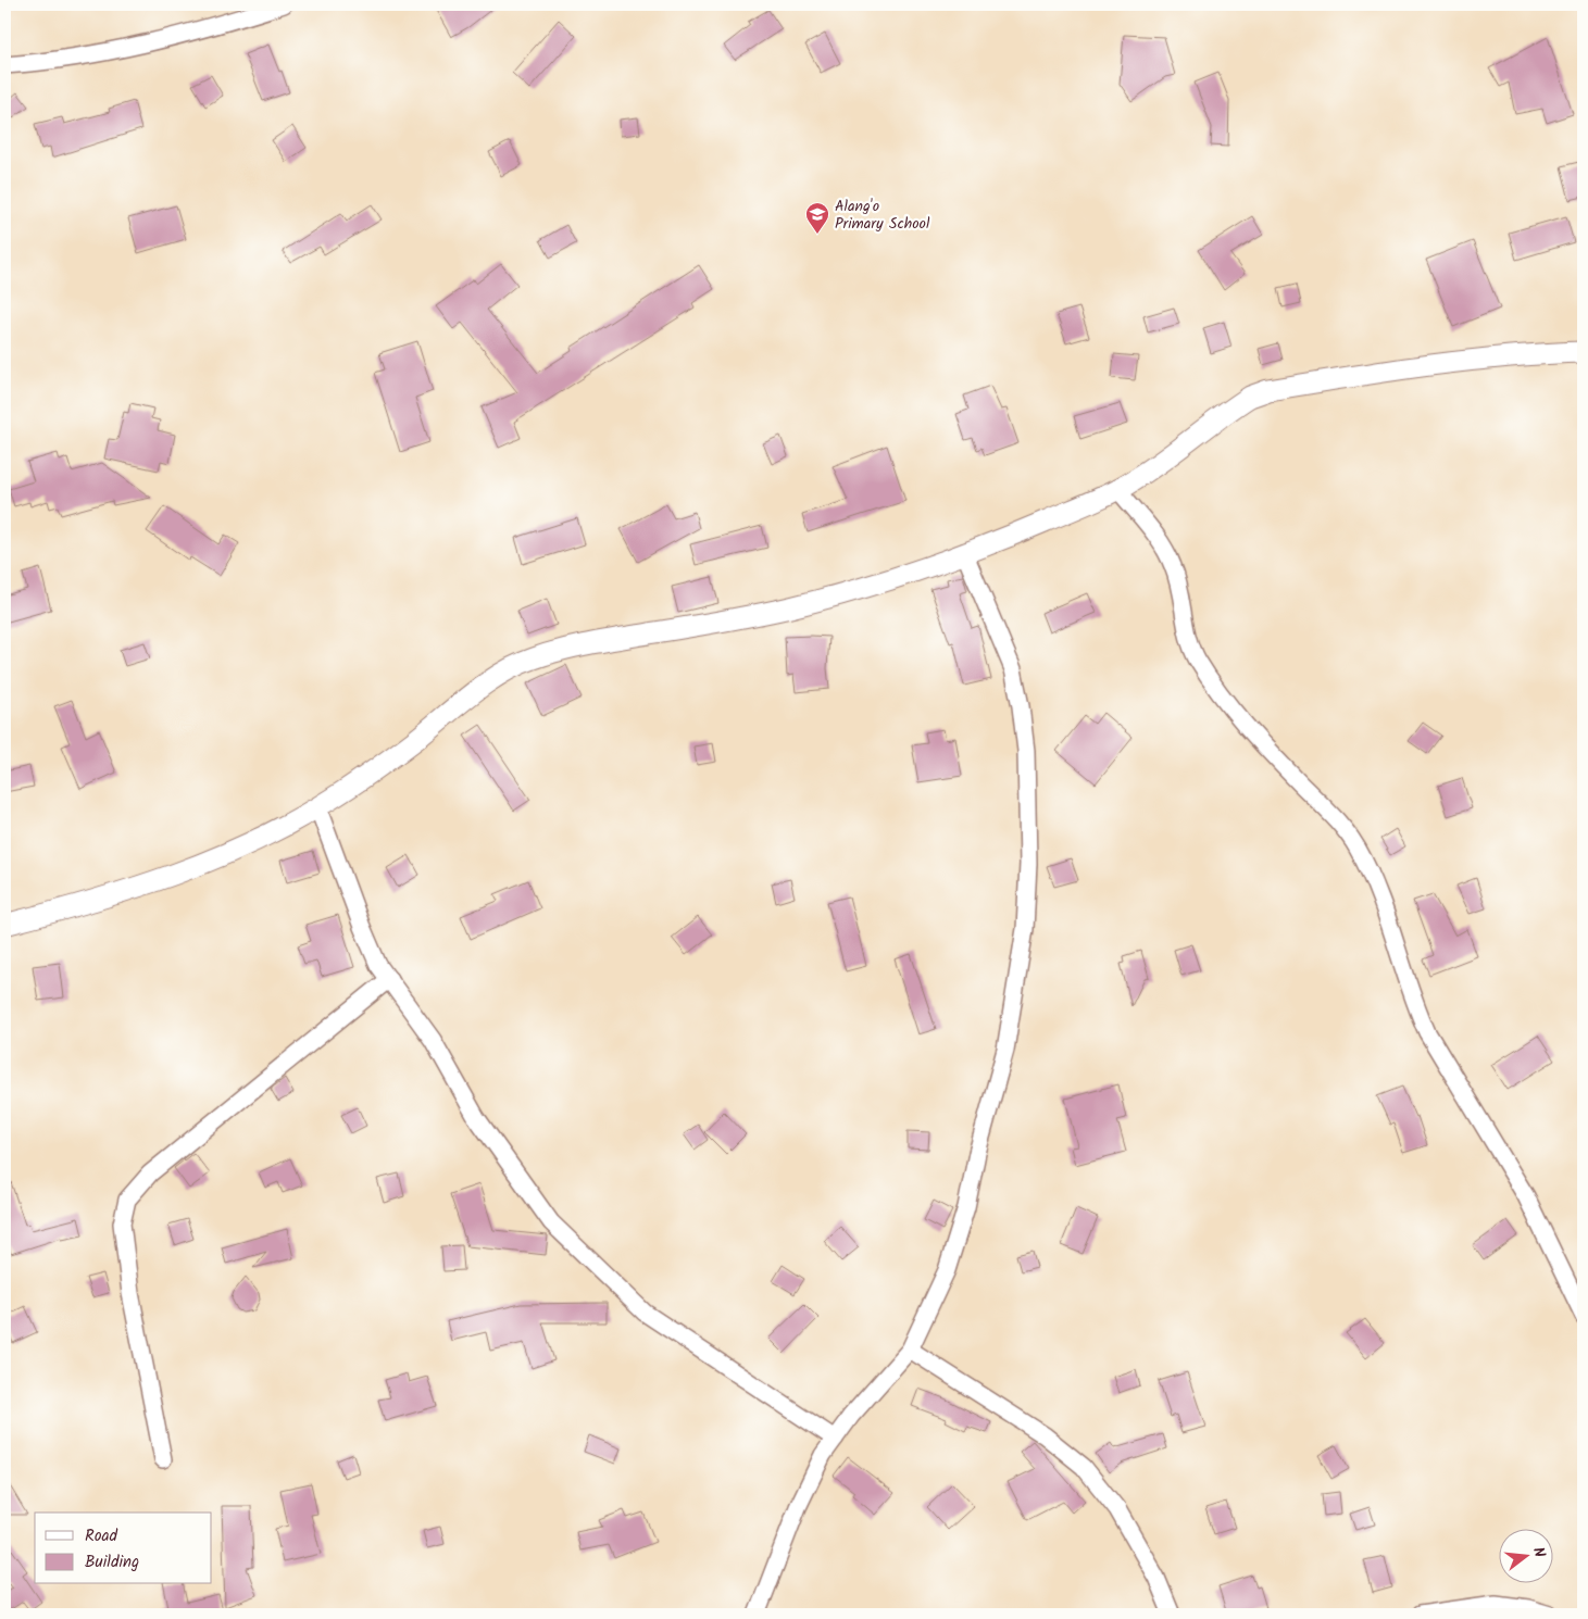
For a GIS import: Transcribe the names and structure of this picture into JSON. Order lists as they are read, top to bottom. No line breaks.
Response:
{"places":{"school or university":["Alang'o Primary School"]},"legend":["Road","Building"],"north":"right"}
